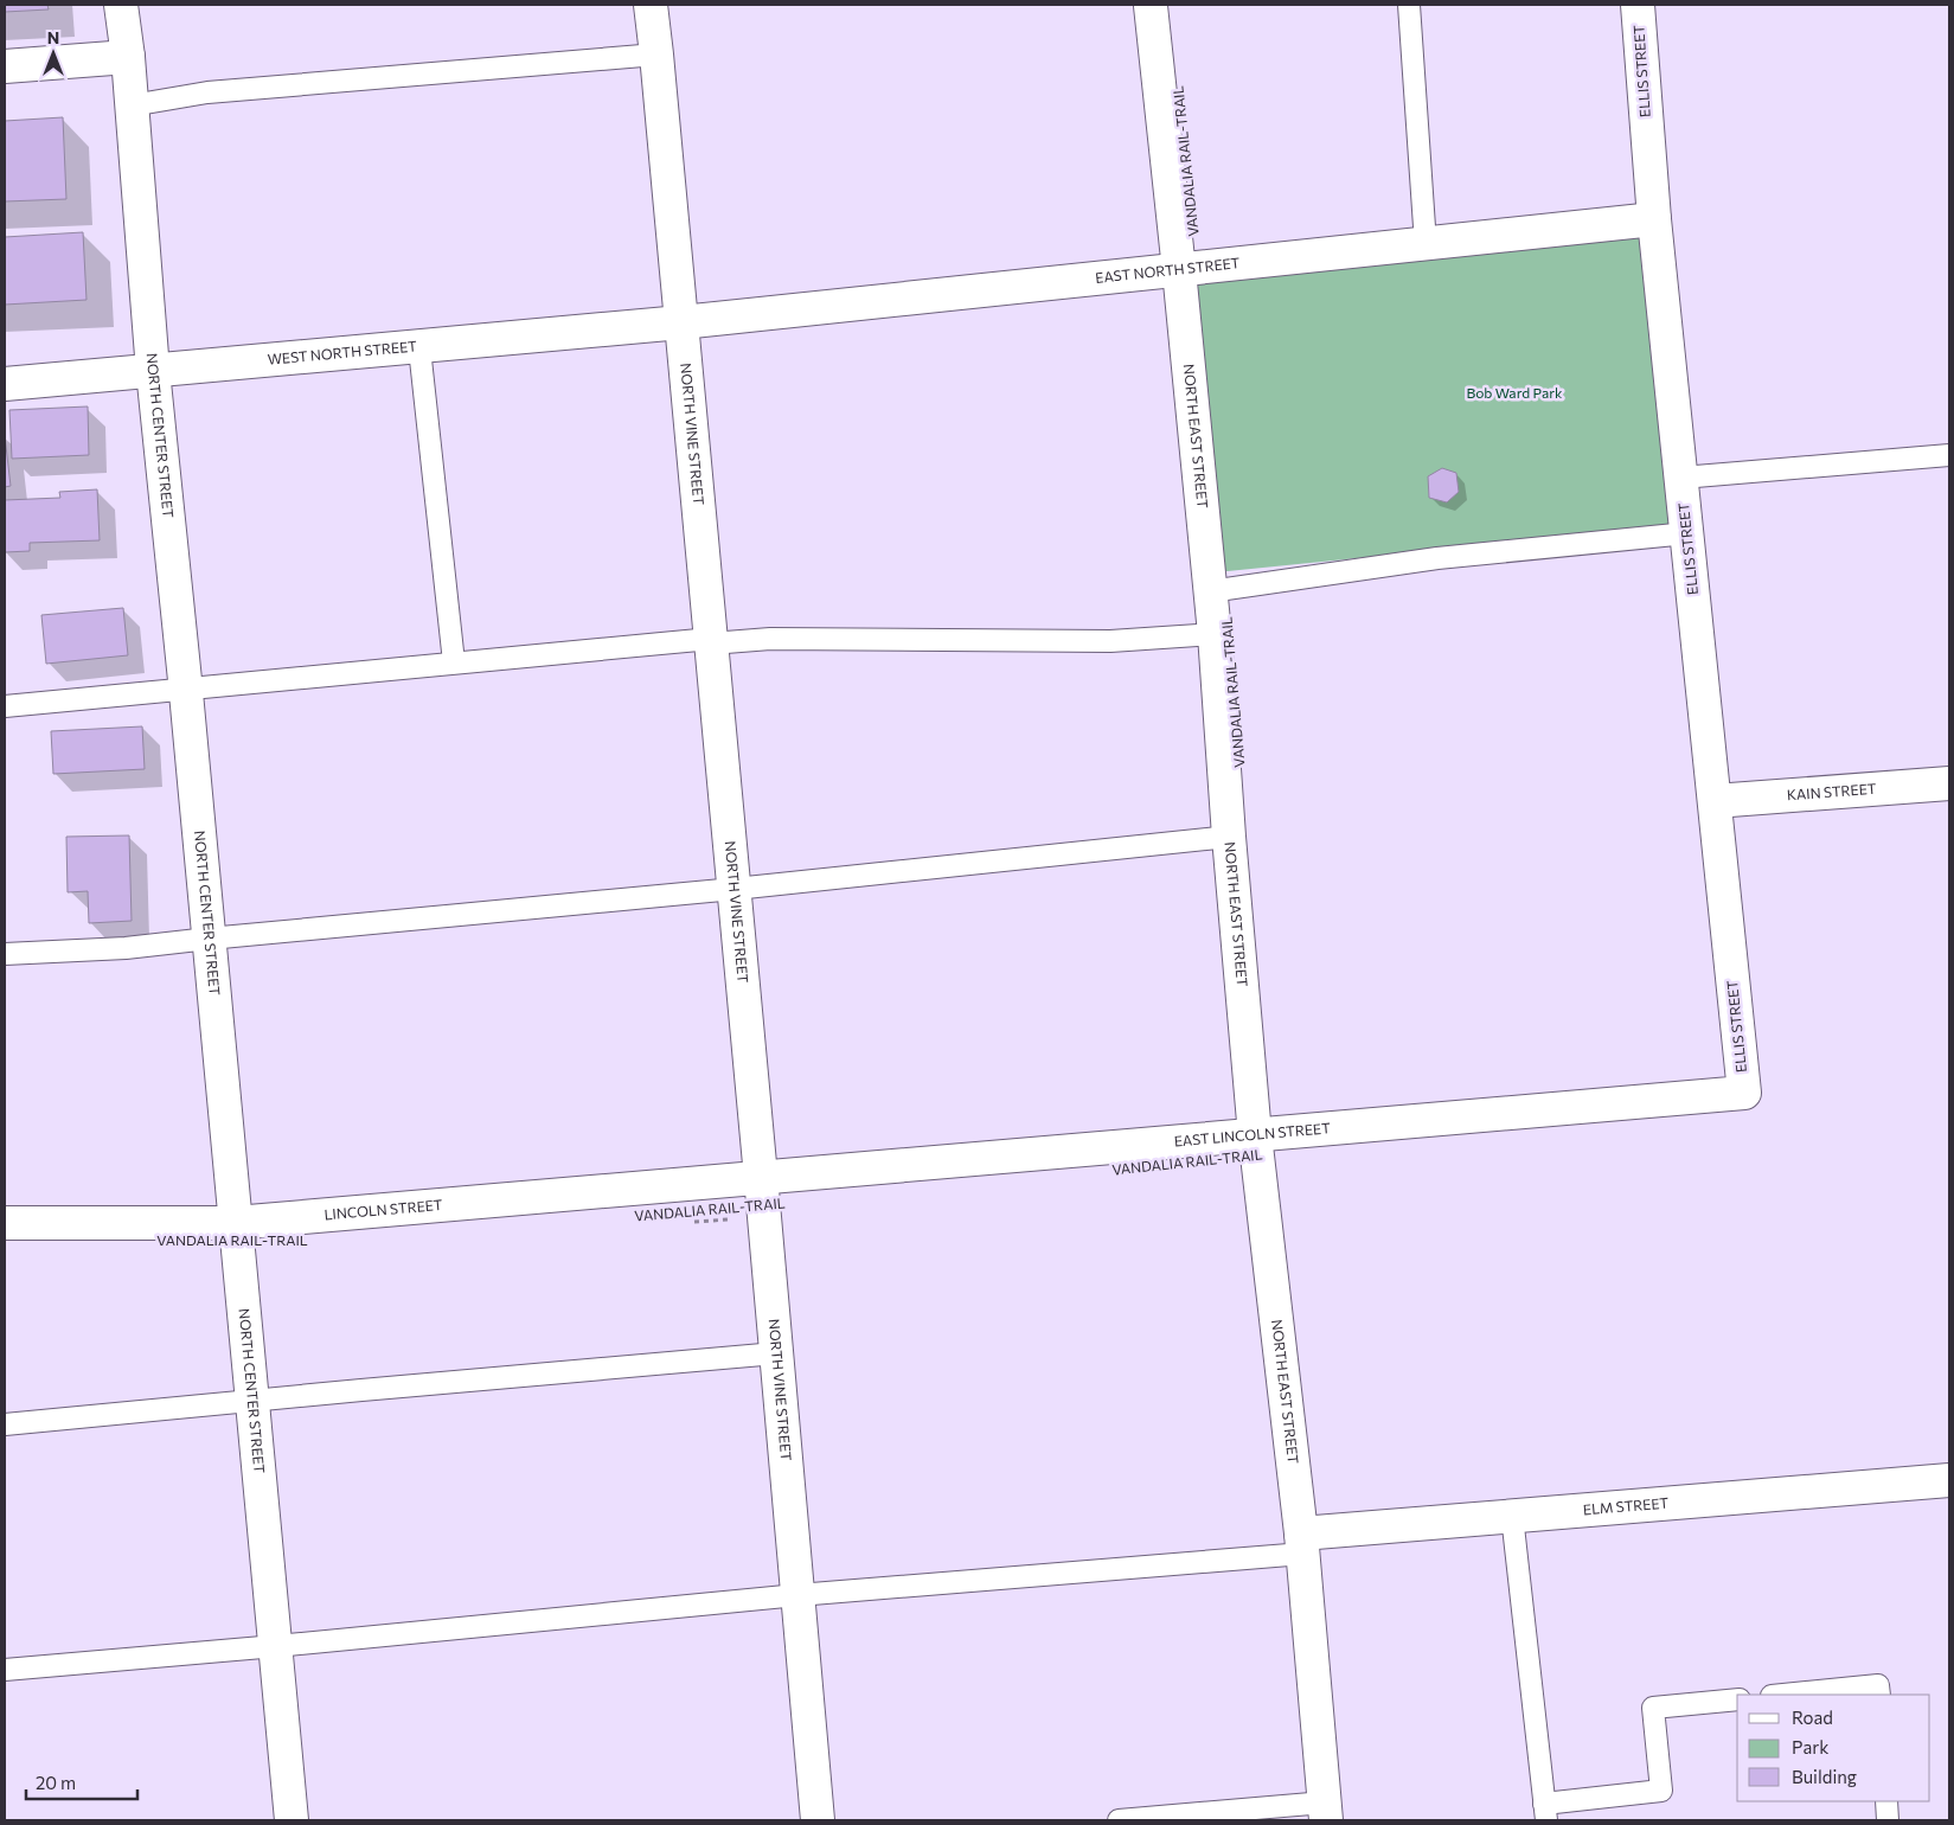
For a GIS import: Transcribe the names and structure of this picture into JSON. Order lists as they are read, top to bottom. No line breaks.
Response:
{"streets":{"street":["ELLIS STREET","EAST NORTH STREET","WEST NORTH STREET","NORTH CENTER STREET","NORTH VINE STREET","NORTH EAST STREET","KAIN STREET","EAST LINCOLN STREET","LINCOLN STREET","ELM STREET"],"path":["VANDALIA RAIL-TRAIL"]},"crossings":[["ELLIS STREET","EAST NORTH STREET"],["ELLIS STREET","KAIN STREET"],["ELLIS STREET","EAST LINCOLN STREET"],["VANDALIA RAIL-TRAIL","NORTH VINE STREET"],["EAST NORTH STREET","WEST NORTH STREET"],["EAST NORTH STREET","NORTH VINE STREET"],["EAST NORTH STREET","NORTH EAST STREET"],["WEST NORTH STREET","NORTH CENTER STREET"],["WEST NORTH STREET","NORTH VINE STREET"],["NORTH CENTER STREET","LINCOLN STREET"],["NORTH VINE STREET","EAST LINCOLN STREET"],["NORTH VINE STREET","LINCOLN STREET"],["NORTH EAST STREET","EAST LINCOLN STREET"],["NORTH EAST STREET","ELM STREET"],["EAST LINCOLN STREET","LINCOLN STREET"]],"parks":["Bob Ward Park"],"legend":["Road","Park","Building"],"scale_bar":"20 m","north":"top"}
